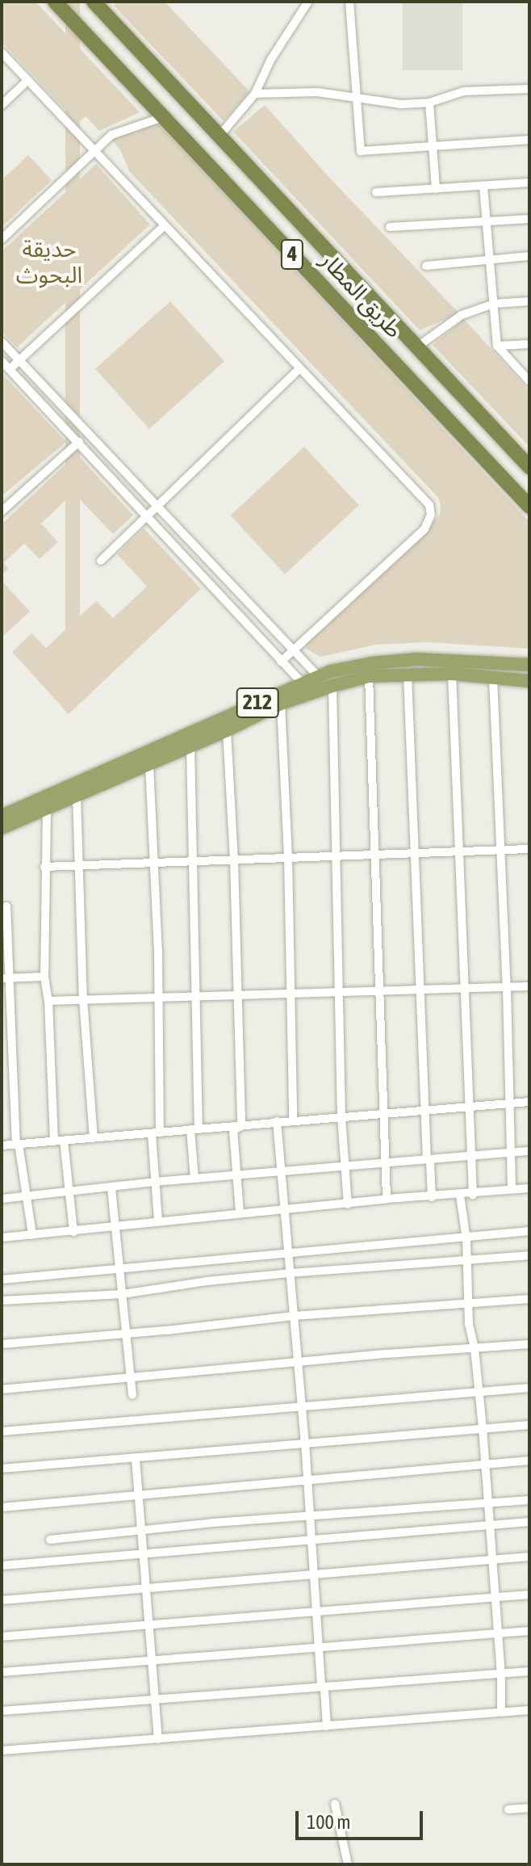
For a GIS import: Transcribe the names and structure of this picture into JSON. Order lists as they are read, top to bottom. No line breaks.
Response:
{"streets":{"highway":["4","طريق المطار"],"main road":["212"]},"parks":["حديقة البحوث"],"scale_bar":"100 m"}
